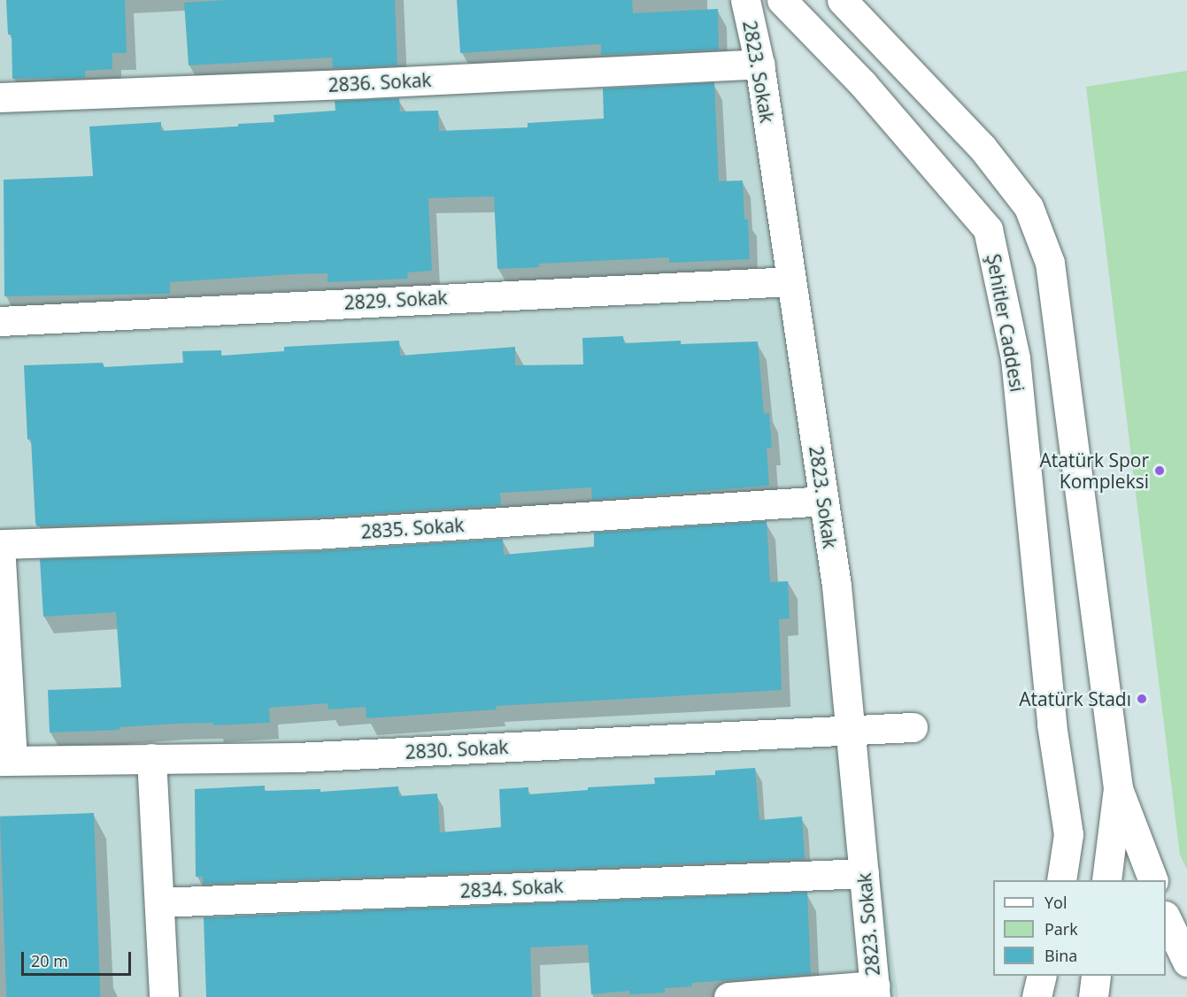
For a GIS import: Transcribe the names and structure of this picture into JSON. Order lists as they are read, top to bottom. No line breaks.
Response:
{"streets":{"street":["2823. Sokak","2836. Sokak","2829. Sokak","Şehitler Caddesi","2835. Sokak","2830. Sokak","2834. Sokak"]},"crossings":[["2823. Sokak","2836. Sokak"],["2823. Sokak","2829. Sokak"],["2823. Sokak","2835. Sokak"],["2823. Sokak","2830. Sokak"],["2823. Sokak","2834. Sokak"]],"places":["Atatürk Spor Kompleksi","Atatürk Stadı"],"legend":["Yol","Park","Bina"],"scale_bar":"20 m"}
